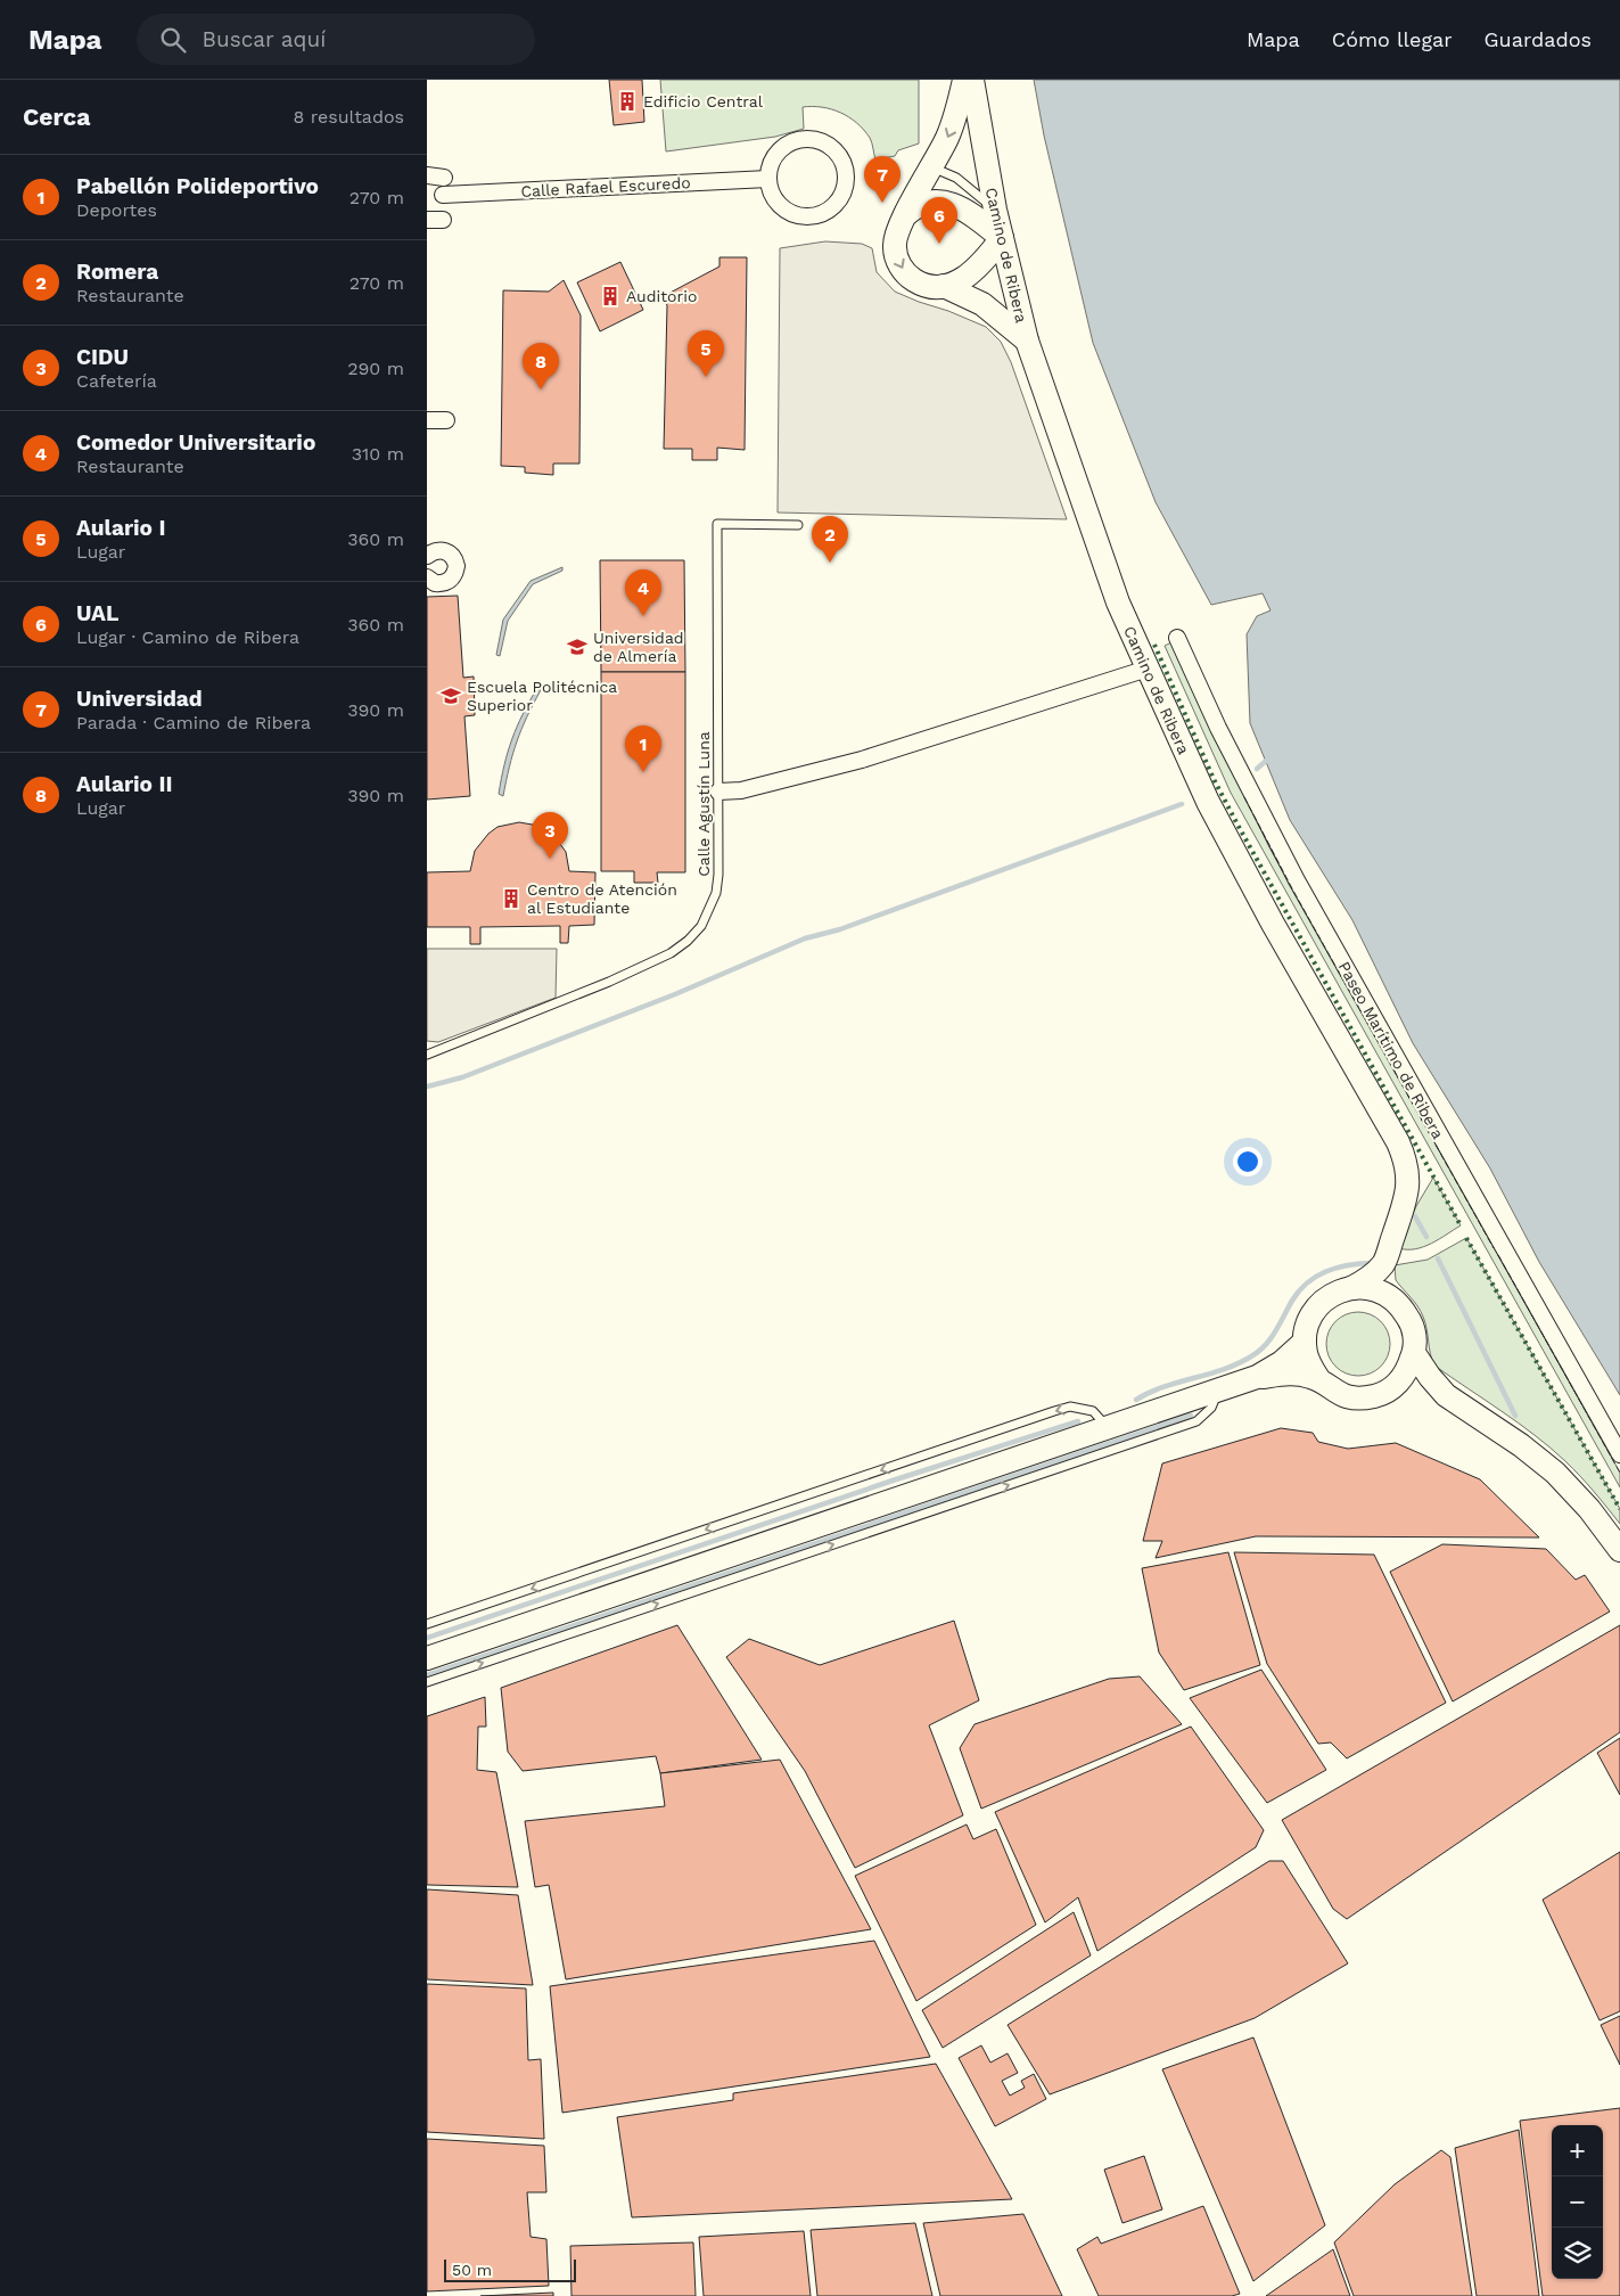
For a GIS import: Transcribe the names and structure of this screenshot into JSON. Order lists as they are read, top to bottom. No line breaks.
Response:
{"streets":{"main road":["Camino de Ribera"],"street":["Calle Rafael Escuredo","Paseo Marítimo de Ribera"],"lane":["Calle Agustín Luna"]},"places":{"building":["Edificio Central","Auditorio","Centro de Atención al Estudiante"],"school or university":["Universidad de Almería","Escuela Politécnica Superior"]},"scale_bar":"50 m","page":{"header":"Mapa","search":"Buscar aquí","nav":["Mapa","Cómo llegar","Guardados"],"heading":["Cerca","8 resultados"],"list":[{"mark":"1","name":"Pabellón Polideportivo","note":"Deportes","value":"270 m"},{"mark":"2","name":"Romera","note":"Restaurante","value":"270 m"},{"mark":"3","name":"CIDU","note":"Cafetería","value":"290 m"},{"mark":"4","name":"Comedor Universitario","note":"Restaurante","value":"310 m"},{"mark":"5","name":"Aulario I","note":"Lugar","value":"360 m"},{"mark":"6","name":"UAL","note":"Lugar · Camino de Ribera","value":"360 m"},{"mark":"7","name":"Universidad","note":"Parada · Camino de Ribera","value":"390 m"},{"mark":"8","name":"Aulario II","note":"Lugar","value":"390 m"}],"pins":["7","6","5","8","2","4","1","3"],"map_buttons":["+","−"],"scale":"50 m"}}
